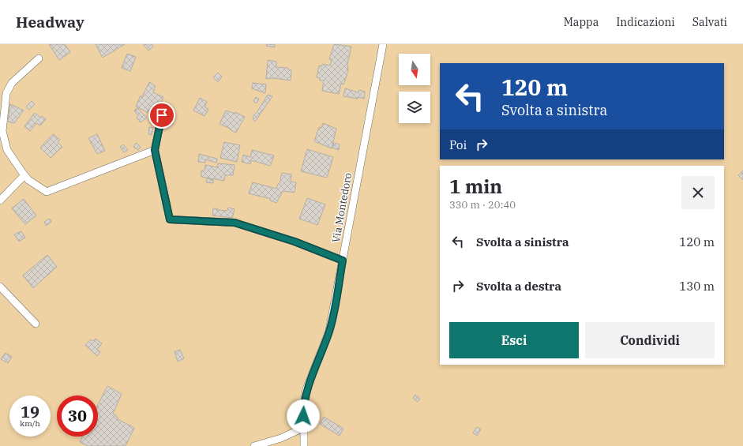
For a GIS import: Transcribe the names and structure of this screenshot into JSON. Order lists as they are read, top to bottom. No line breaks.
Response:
{"streets":{"street":["Via Montedoro"]},"north":"bottom","page":{"header":"Headway","nav":["Mappa","Indicazioni","Salvati"],"turn":["120 m","Svolta a sinistra"],"then":"Poi","heading":["1 min","330 m · 20:40"],"list":[{"name":"Svolta a sinistra","value":"120 m"},{"name":"Svolta a destra","value":"130 m"}],"buttons":["Esci","Condividi"],"speed":"19 km/h","limit":"30"}}
